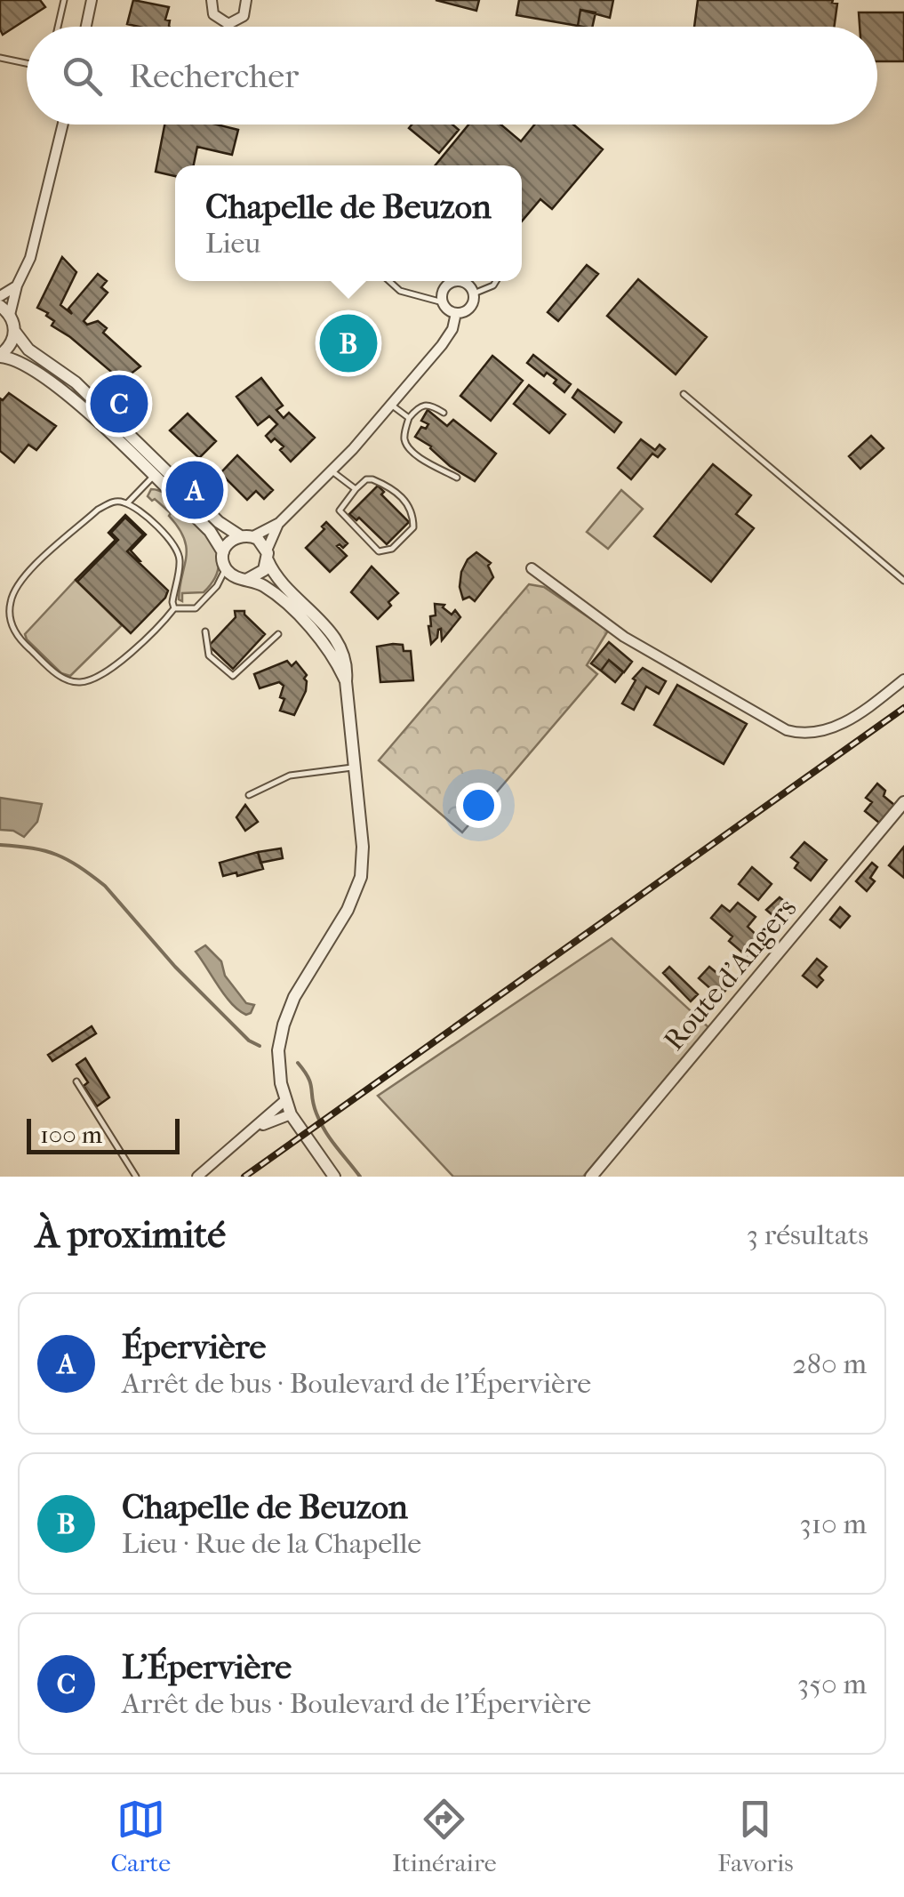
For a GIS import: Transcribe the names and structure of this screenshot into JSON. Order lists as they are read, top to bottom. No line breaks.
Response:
{"streets":{"street":["Route d'Angers"]},"scale_bar":"100 m","page":{"search":"Rechercher","popup":["Chapelle de Beuzon","Lieu"],"pins":["B","C","A"],"scale":"100 m","heading":["À proximité","3 résultats"],"list":[{"mark":"A","name":"Épervière","note":"Arrêt de bus · Boulevard de l'Épervière","value":"280 m"},{"mark":"B","name":"Chapelle de Beuzon","note":"Lieu · Rue de la Chapelle","value":"310 m"},{"mark":"C","name":"L'Épervière","note":"Arrêt de bus · Boulevard de l'Épervière","value":"350 m"}],"nav":["Carte","Itinéraire","Favoris"]}}
